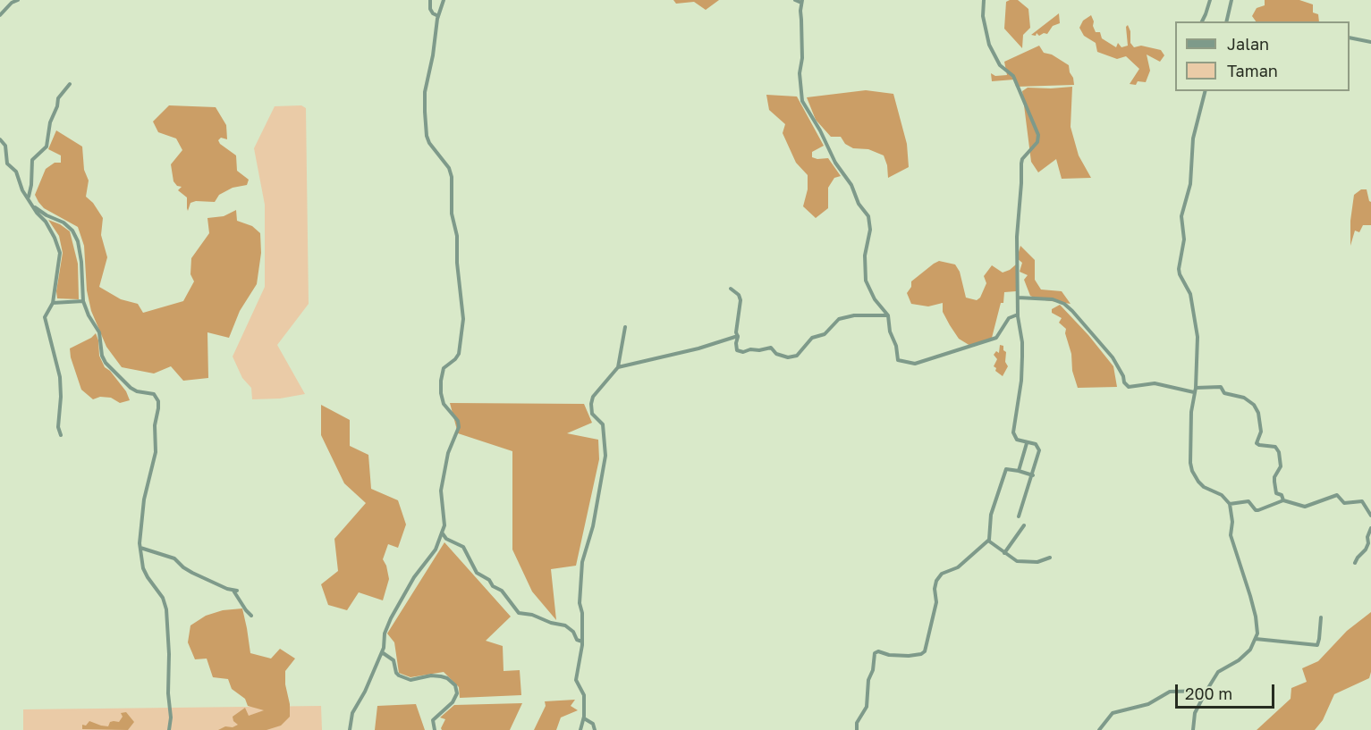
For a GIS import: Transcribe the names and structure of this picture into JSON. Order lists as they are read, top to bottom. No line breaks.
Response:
{"legend":["Jalan","Taman"],"scale_bar":"200 m"}
